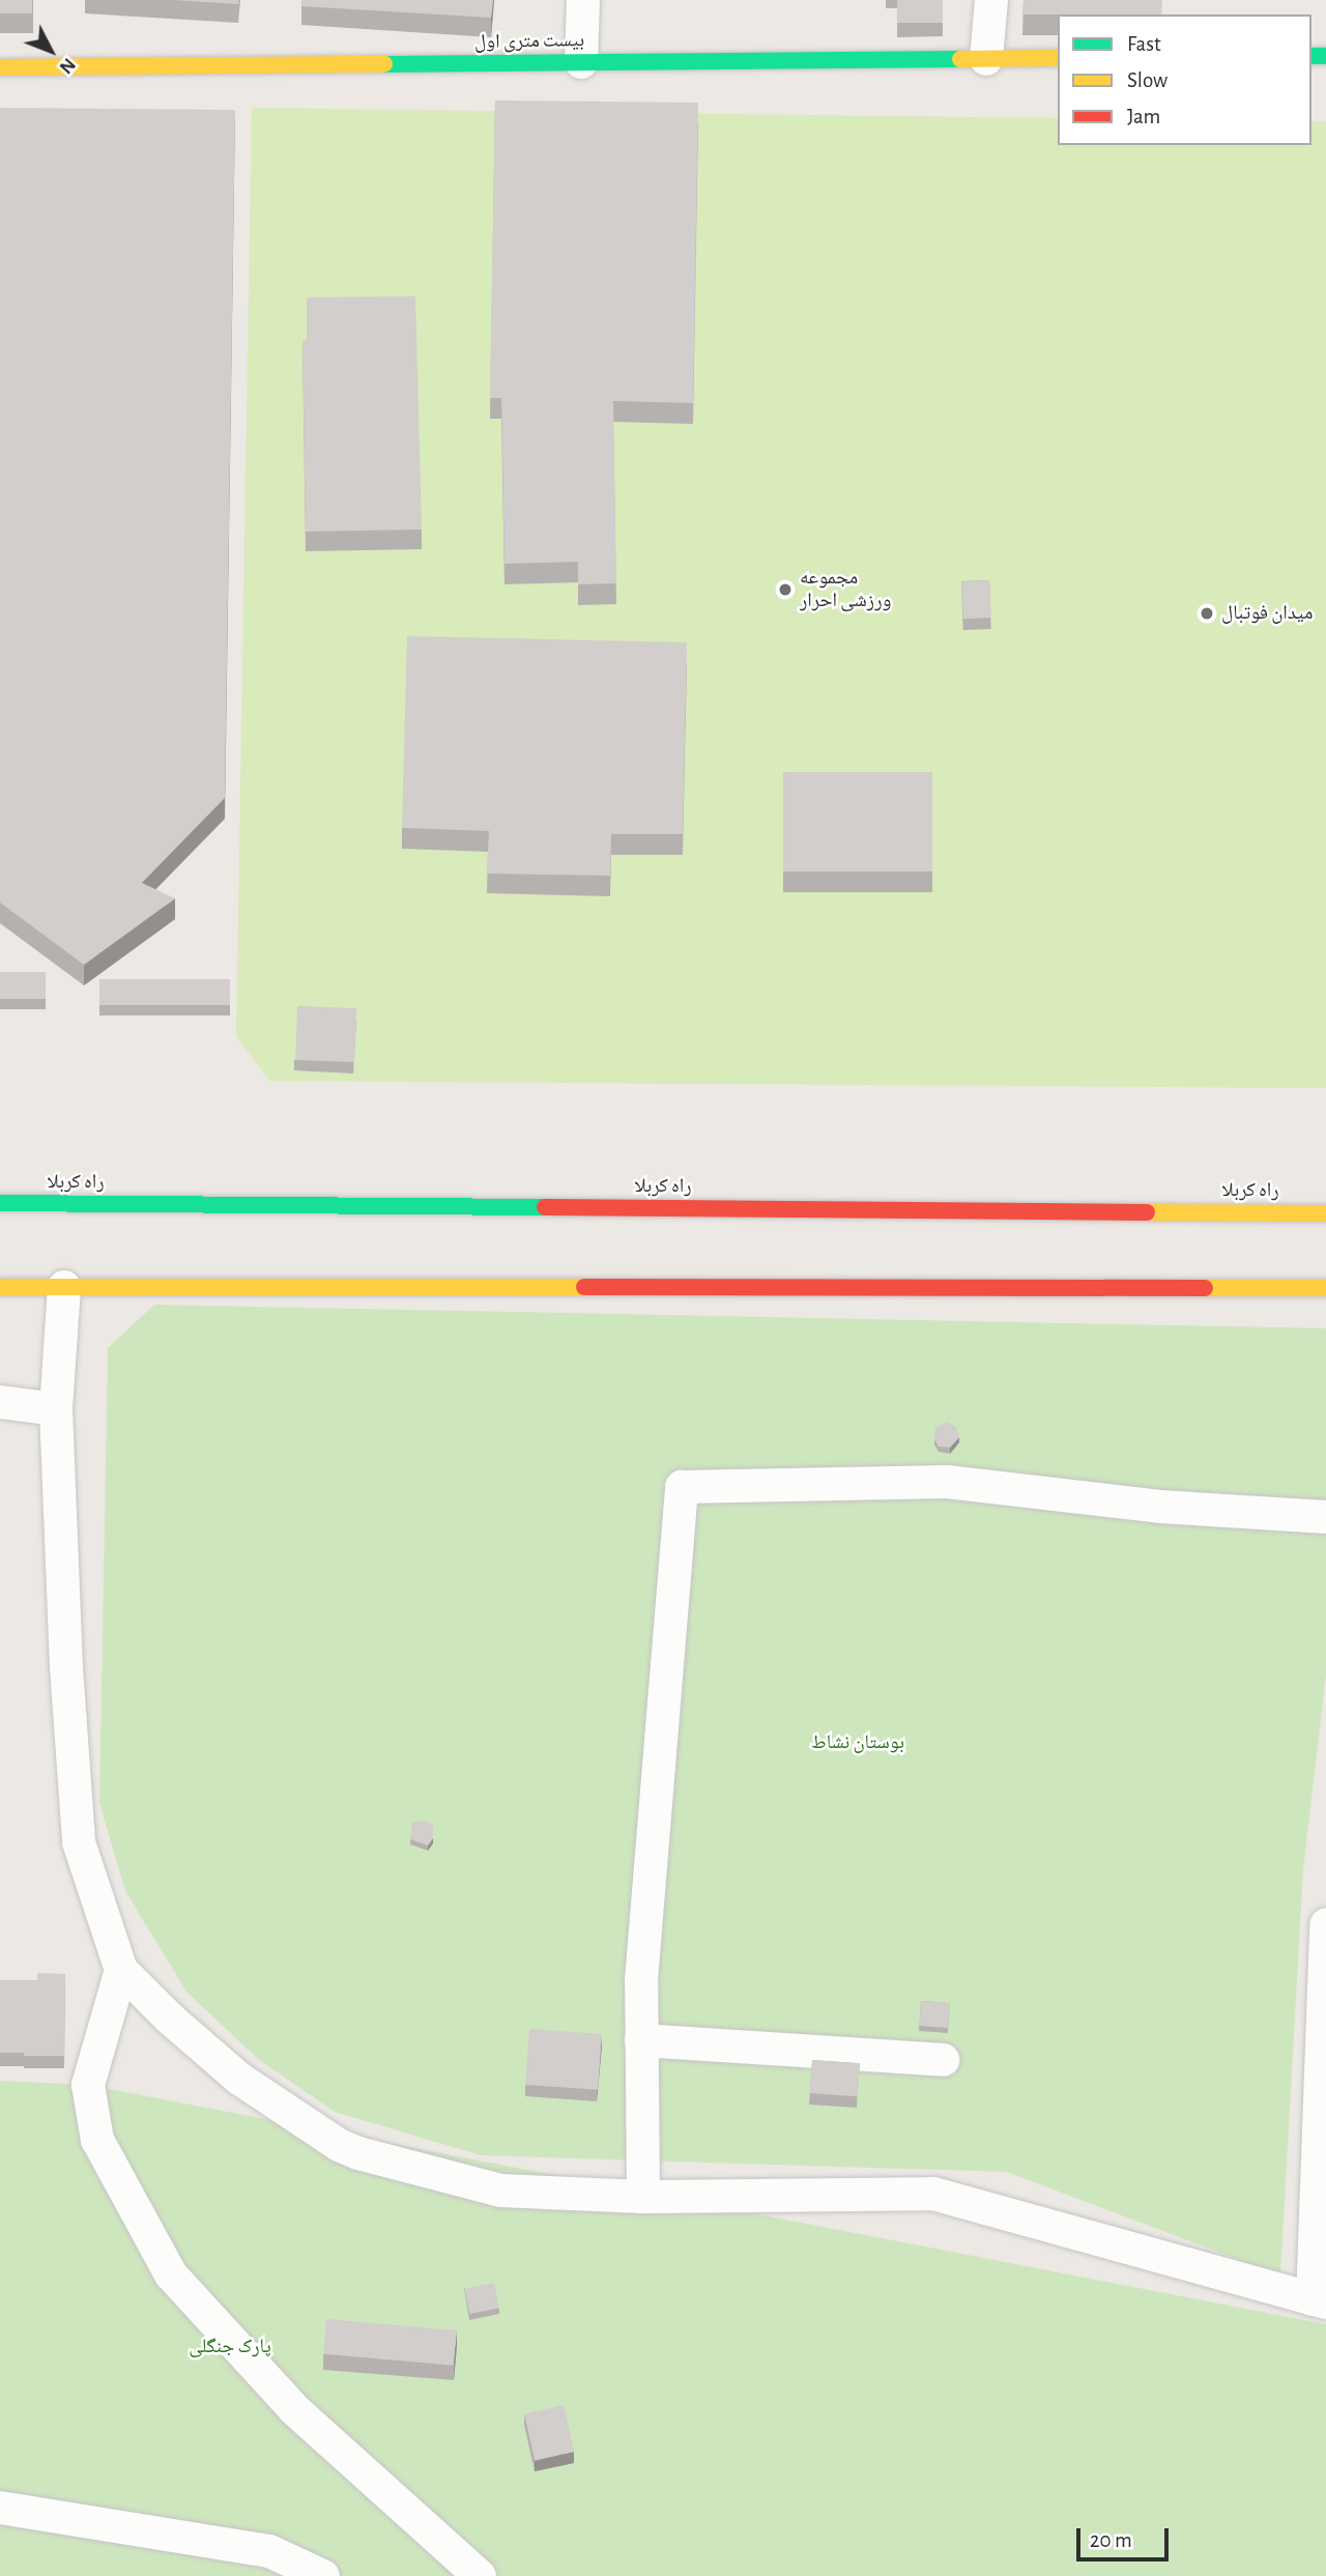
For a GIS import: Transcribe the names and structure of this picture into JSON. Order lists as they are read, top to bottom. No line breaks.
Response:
{"streets":{"main road":["بیست متری اول","راه کربلا"]},"parks":["بوستان نشاط","پارک جنگلی"],"places":["مجموعه ورزشی احرار","میدان فوتبال"],"legend":["Fast","Slow","Jam"],"scale_bar":"20 m","north":"bottom right"}
